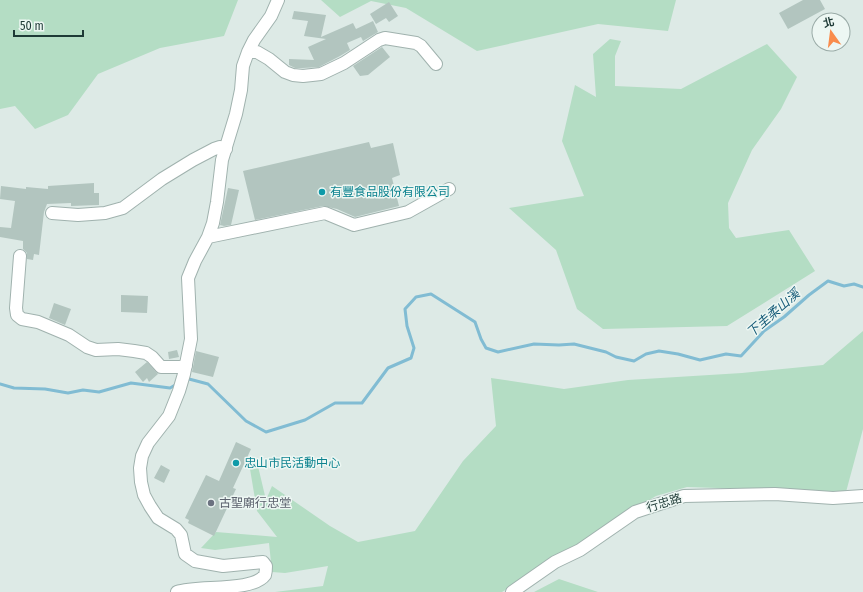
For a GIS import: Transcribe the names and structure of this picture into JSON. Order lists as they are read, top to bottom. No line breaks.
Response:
{"streets":{"street":["行忠路"]},"water":["下圭柔山溪"],"places":["有豐食品股份有限公司","忠山市民活動中心","古聖廟行忠堂"],"scale_bar":"50 m","north":"top"}
